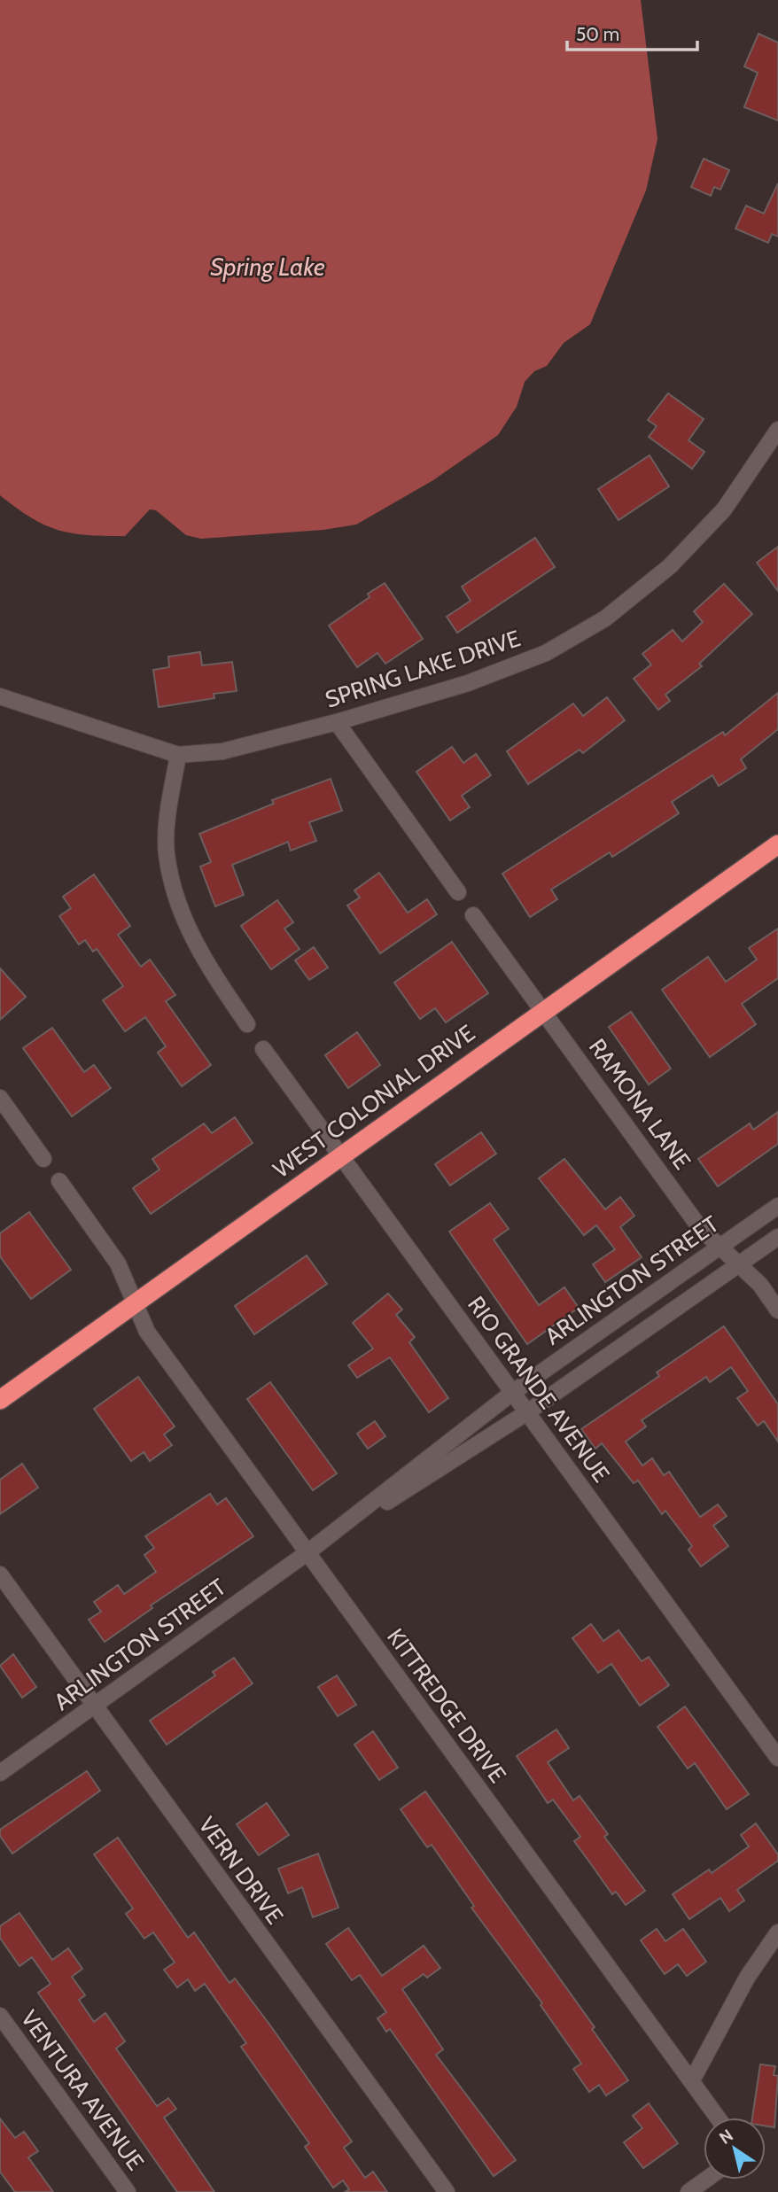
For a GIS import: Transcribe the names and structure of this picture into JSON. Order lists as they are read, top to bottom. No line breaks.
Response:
{"streets":{"highway":["WEST COLONIAL DRIVE"],"street":["SPRING LAKE DRIVE","RAMONA LANE","ARLINGTON STREET","RIO GRANDE AVENUE","KITTREDGE DRIVE","VERN DRIVE","VENTURA AVENUE"]},"crossings":[["WEST COLONIAL DRIVE","RAMONA LANE"],["WEST COLONIAL DRIVE","RIO GRANDE AVENUE"],["WEST COLONIAL DRIVE","KITTREDGE DRIVE"],["RAMONA LANE","ARLINGTON STREET"],["ARLINGTON STREET","RIO GRANDE AVENUE"],["ARLINGTON STREET","KITTREDGE DRIVE"],["ARLINGTON STREET","VERN DRIVE"]],"water":["Spring Lake"],"scale_bar":"50 m","north":"top left"}
